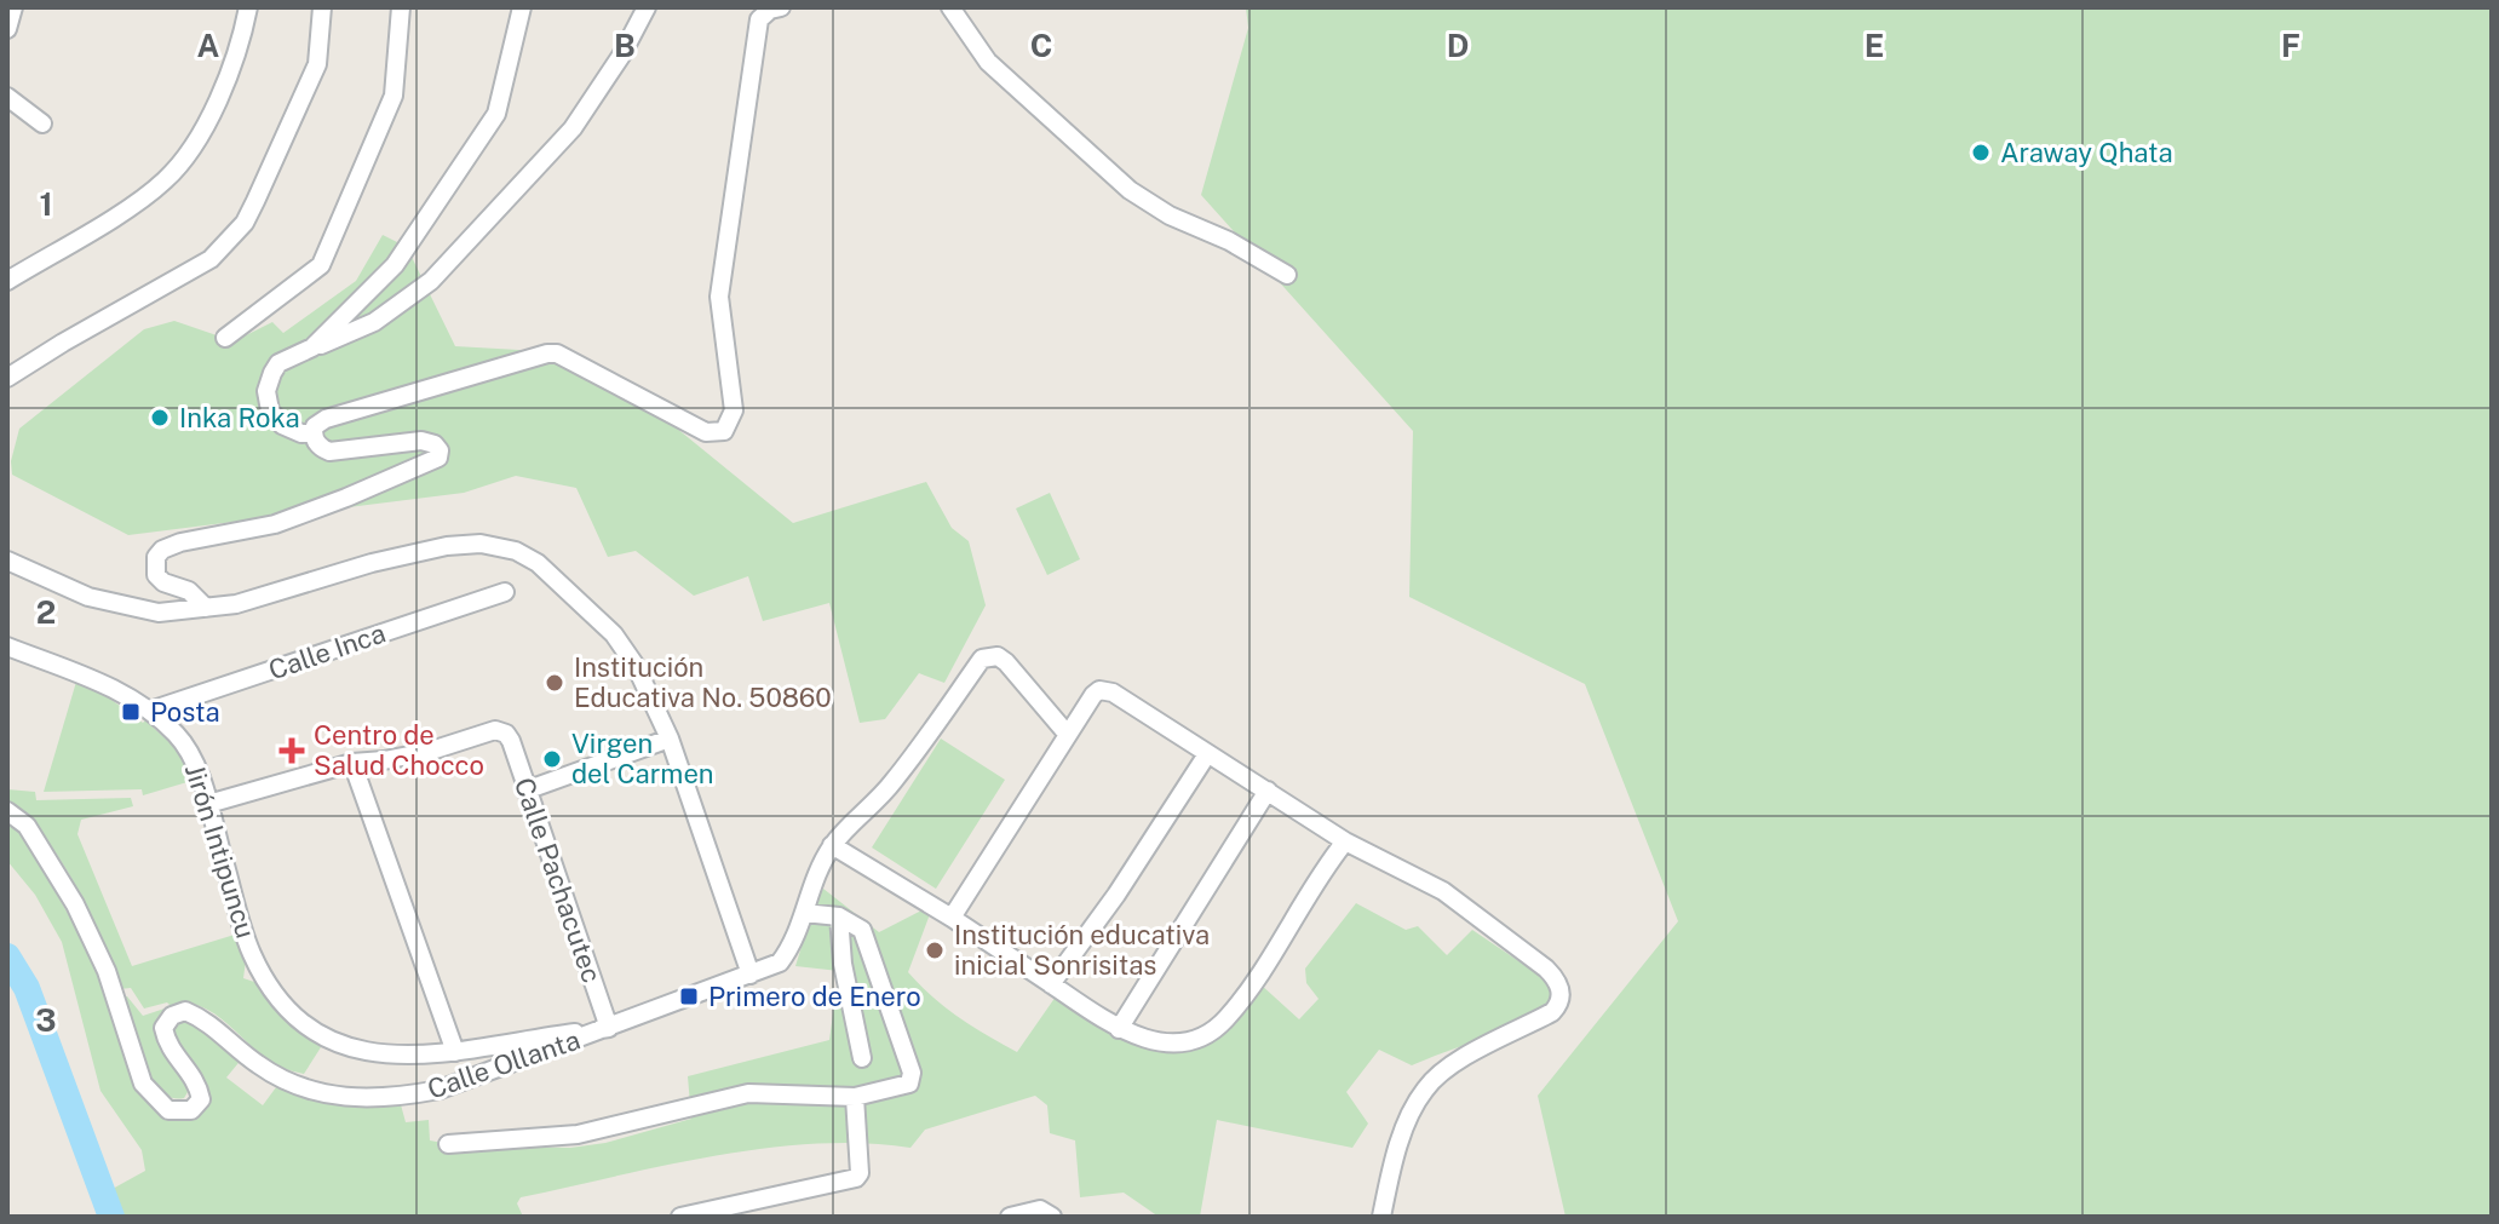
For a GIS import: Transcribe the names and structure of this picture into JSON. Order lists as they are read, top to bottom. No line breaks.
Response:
{"streets":{"street":["Calle Inca","Jirón Intipuncu","Calle Pachacutec","Calle Ollanta"]},"crossings":[["Calle Inca","Jirón Intipuncu"],["Jirón Intipuncu","Calle Pachacutec"],["Jirón Intipuncu","Calle Ollanta"],["Calle Pachacutec","Calle Ollanta"]],"places":{"other":["Araway Qhata","Inka Roka","Institución Educativa No. 50860","Virgen del Carmen","Institución educativa inicial Sonrisitas"],"transit":["Posta","Primero de Enero"],"health":["Centro de Salud Chocco"]},"grid":{"columns":["A","B","C","D","E","F"],"rows":["1","2","3"]}}
